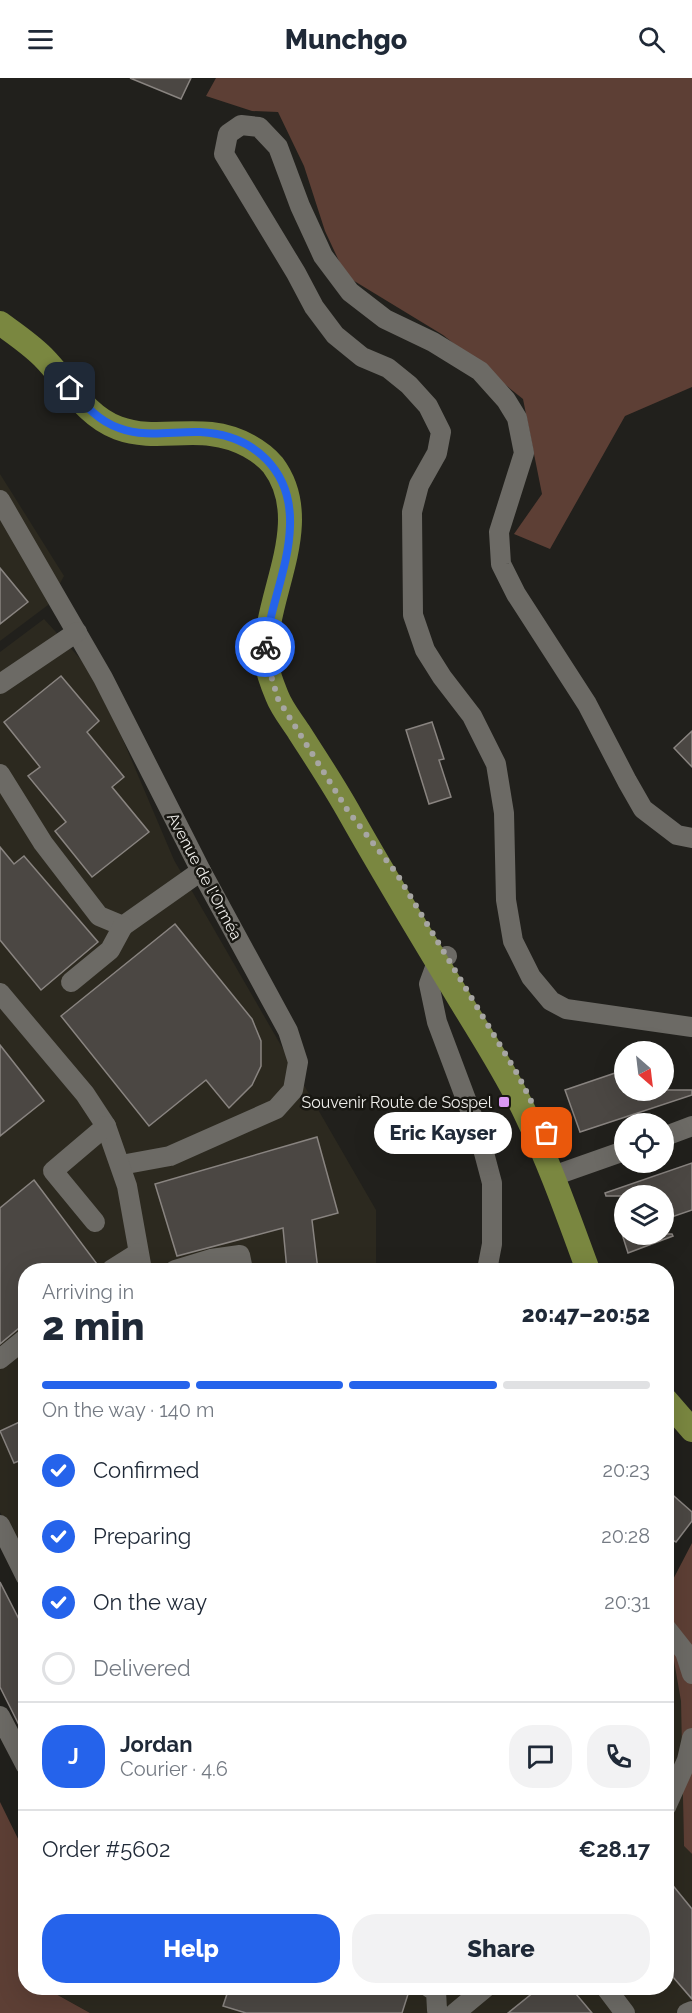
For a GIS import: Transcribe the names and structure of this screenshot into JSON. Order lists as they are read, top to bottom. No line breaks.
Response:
{"streets":{"street":["Avenue de l'Orméa"]},"places":{"transit":["Souvenir Route de Sospel"],"other":["Eric Kayser"]},"north":"bottom right","page":{"header":"Munchgo","bubble":"Eric Kayser","heading":["2 min","Arriving in","20:47–20:52"],"panel":["Jordan","Courier · 4.6","Order #5602","€28.17"],"bar":"On the way · 140 m","list":[["Confirmed","20:23"],["Preparing","20:28"],["On the way","20:31"],"Delivered"],"round":"J","buttons":["Help","Share"]}}
